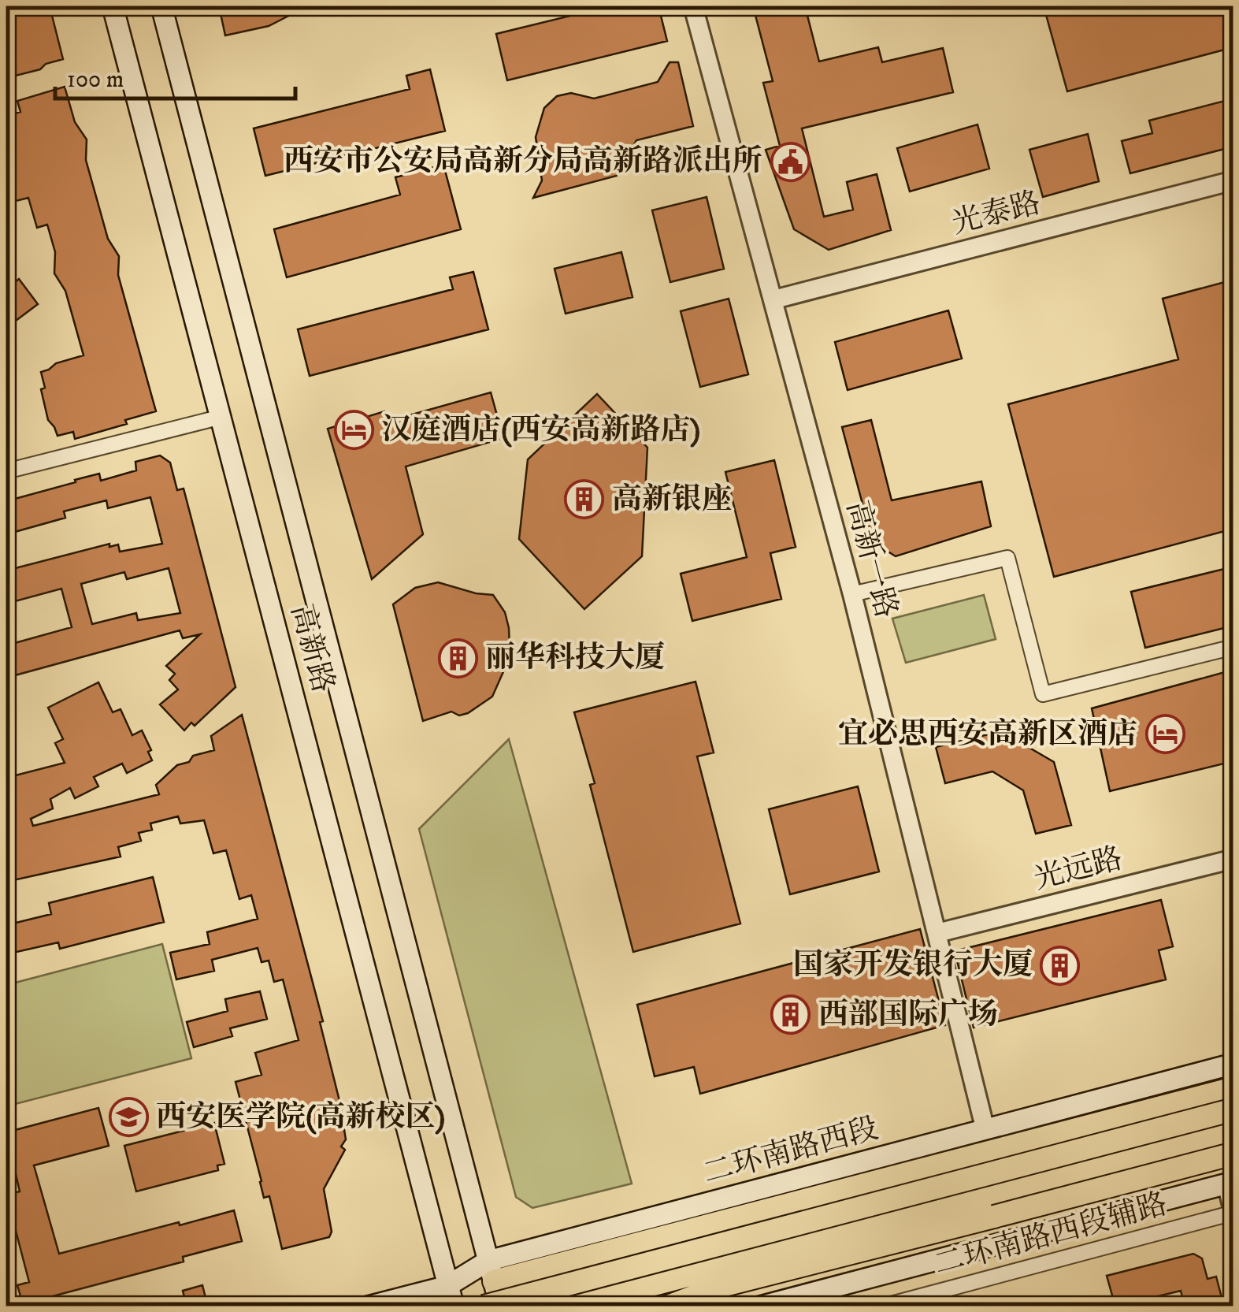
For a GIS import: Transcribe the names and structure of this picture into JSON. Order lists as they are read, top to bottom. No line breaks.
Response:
{"streets":{"main road":["高新路","二环南路西段"],"street":["光泰路","高新一路","光远路","二环南路西段辅路"]},"crossings":[["光泰路","高新一路"],["高新一路","光远路"],["高新一路","二环南路西段"],["高新路","二环南路西段"]],"places":{"public building":["西安市公安局高新分局高新路派出所"],"hotel":["汉庭酒店(西安高新路店)","宜必思西安高新区酒店"],"building":["高新银座","丽华科技大厦","国家开发银行大厦","西部国际广场"],"school or university":["西安医学院(高新校区)"]},"scale_bar":"100 m"}
